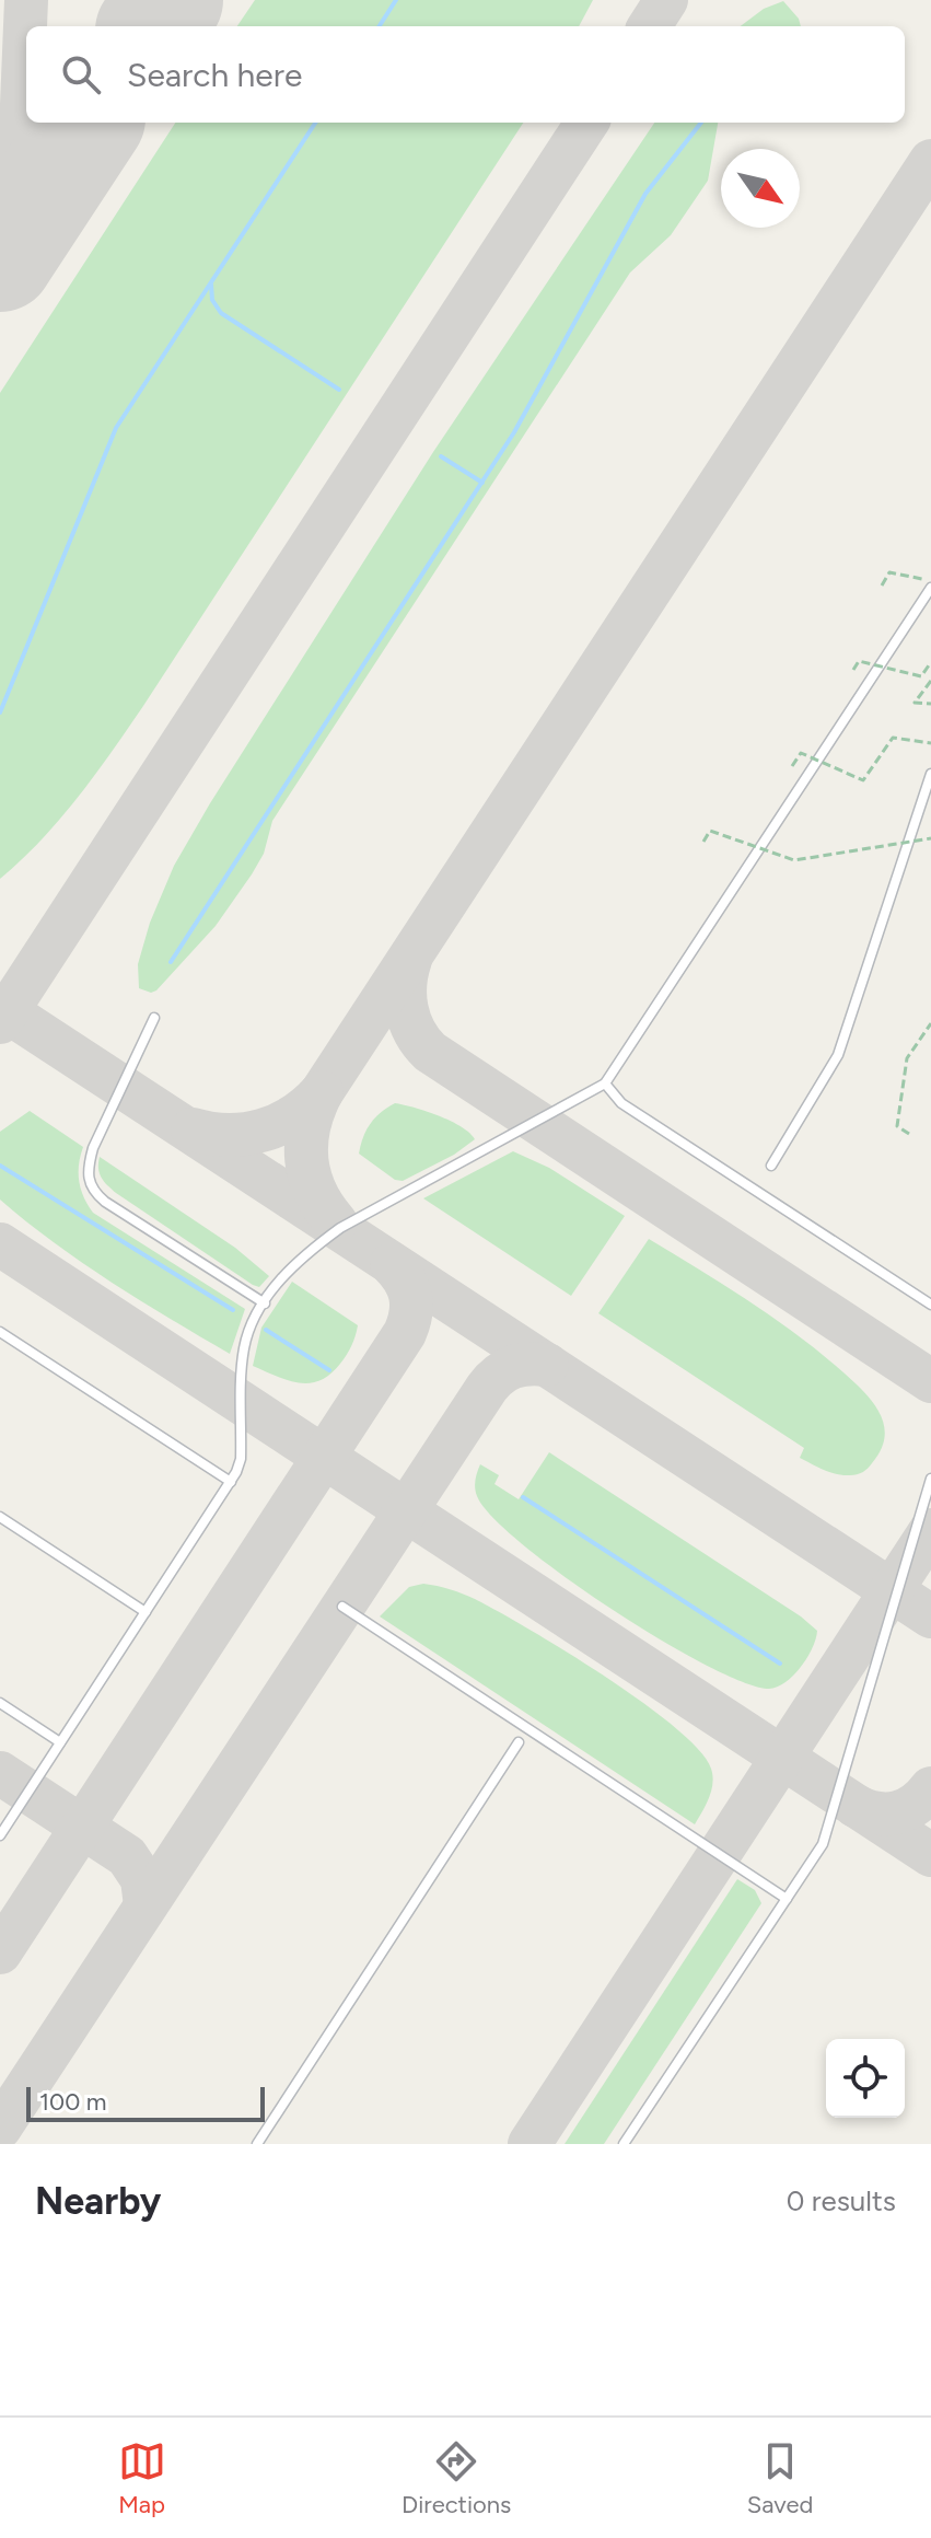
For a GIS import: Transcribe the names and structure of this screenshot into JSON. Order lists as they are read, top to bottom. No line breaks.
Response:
{"scale_bar":"100 m","north":"bottom right","page":{"search":"Search here","scale":"100 m","heading":["Nearby","0 results"],"nav":["Map","Directions","Saved"]}}
